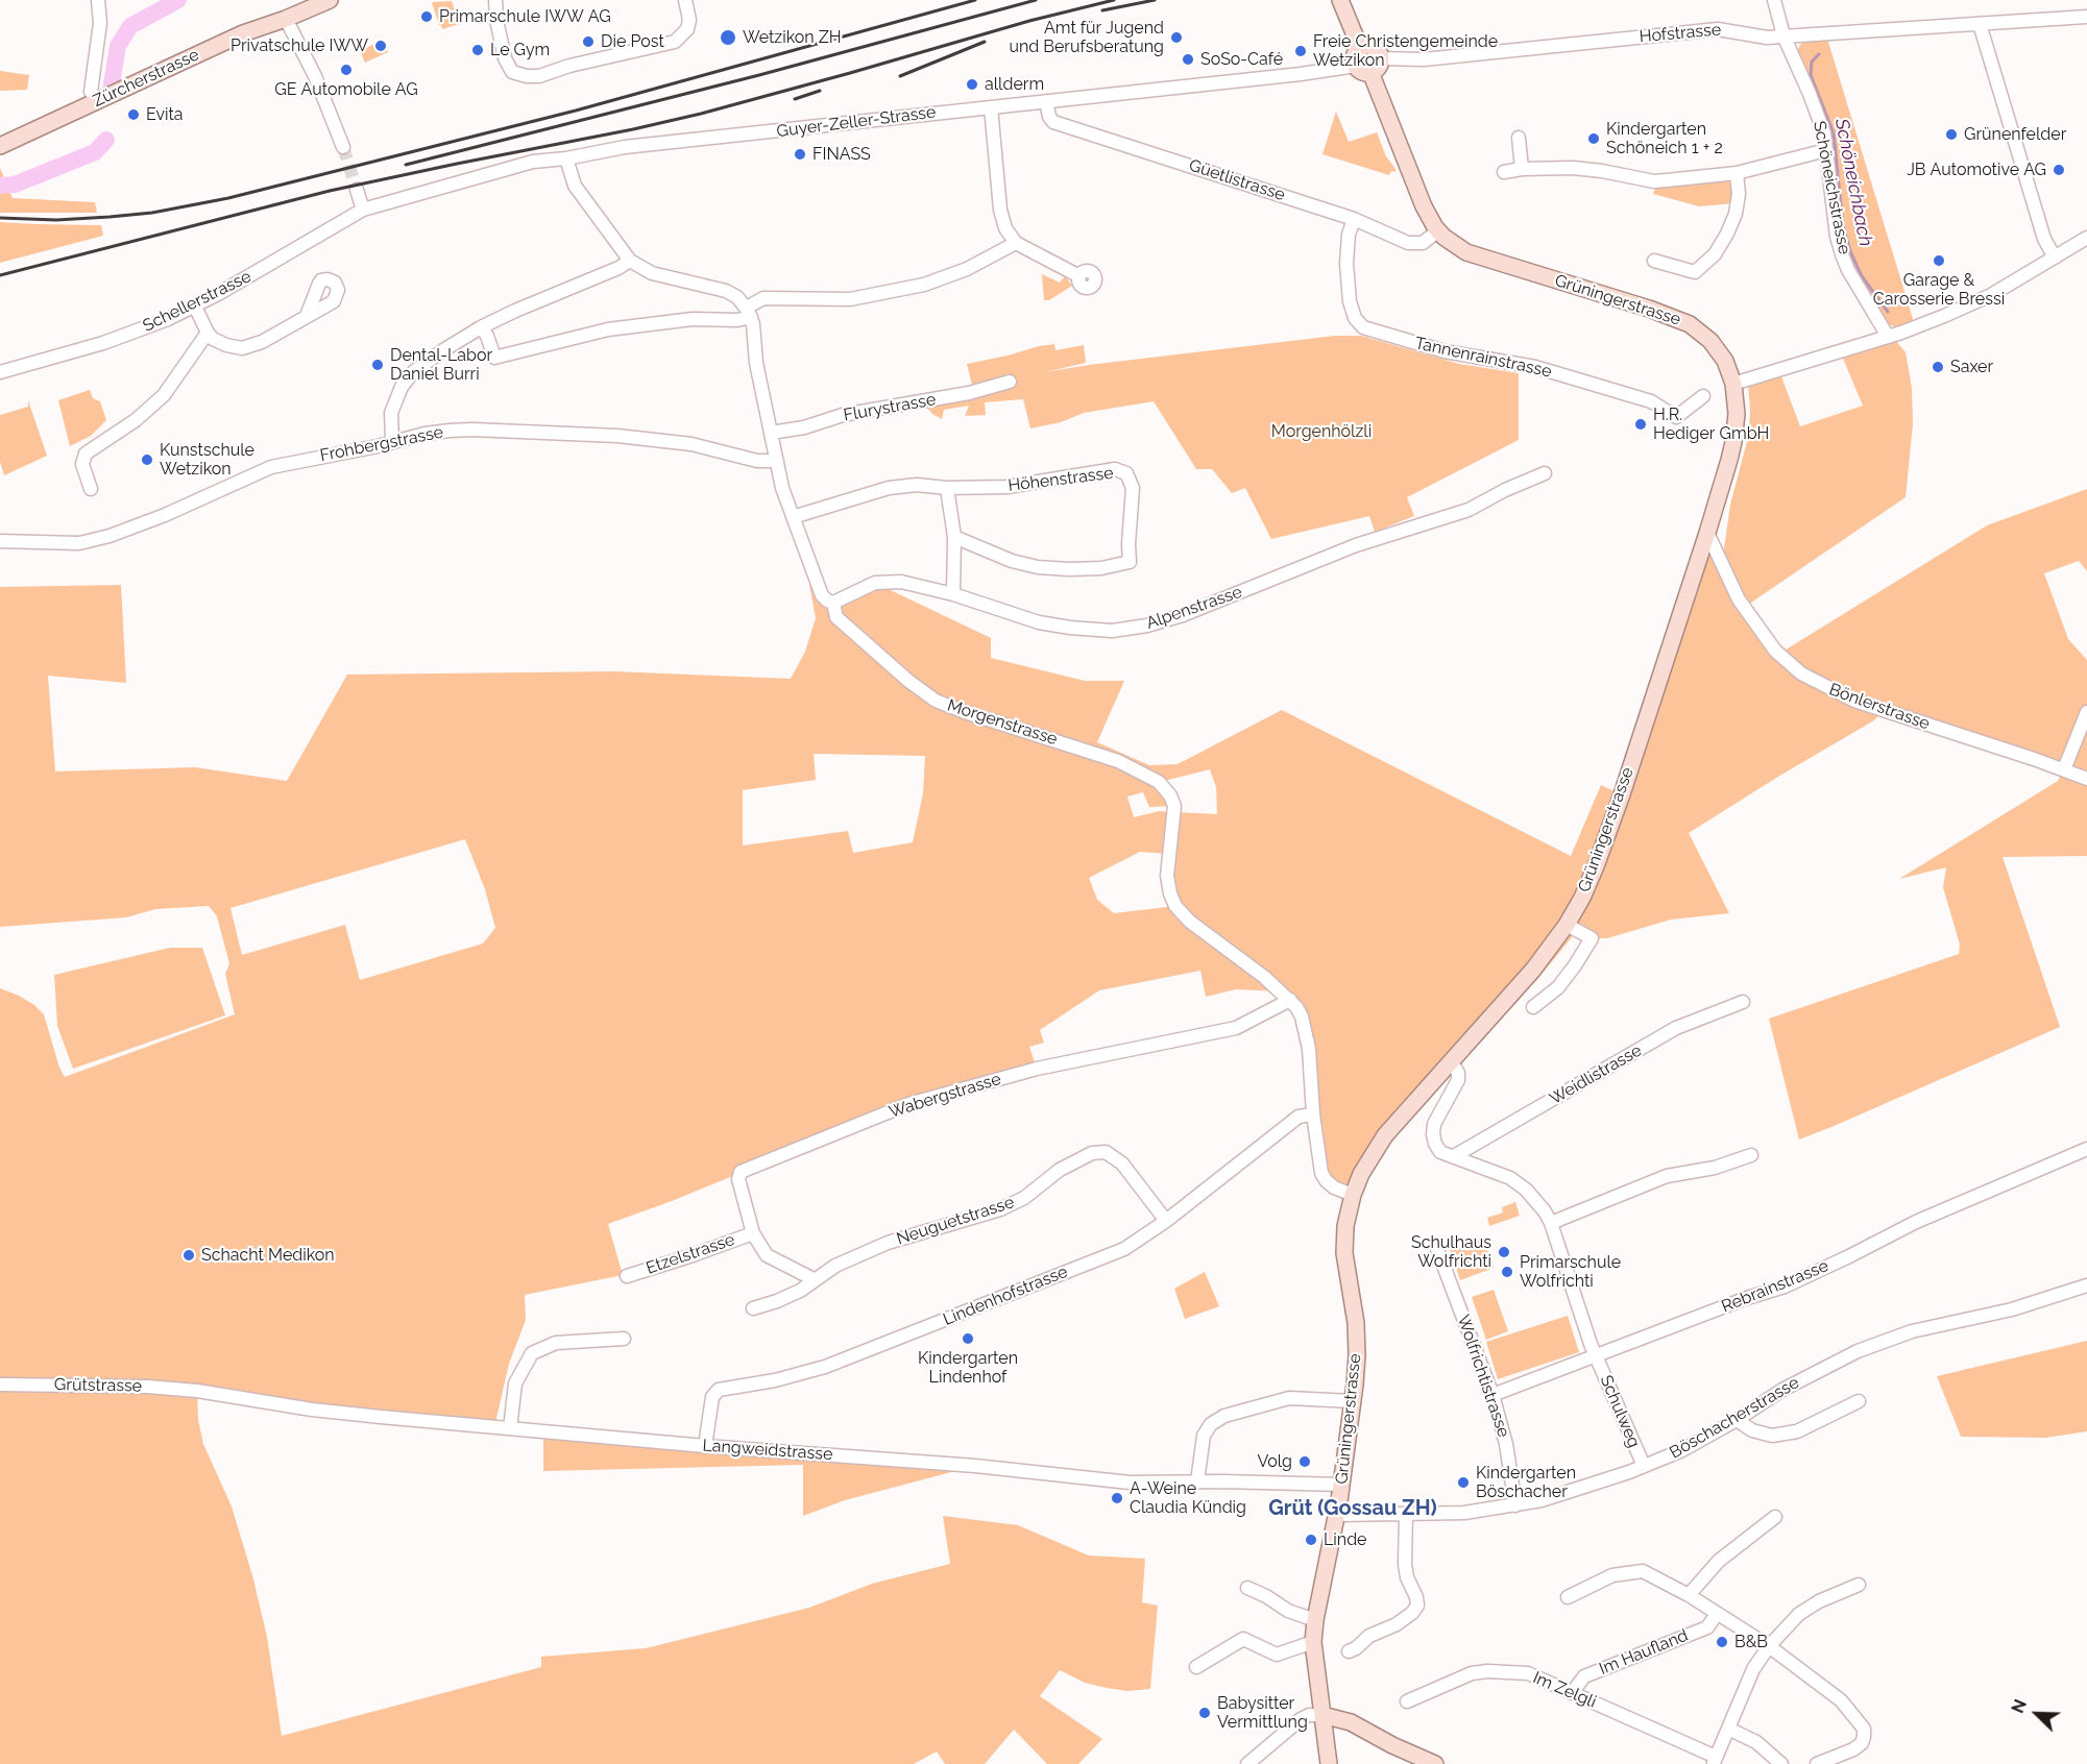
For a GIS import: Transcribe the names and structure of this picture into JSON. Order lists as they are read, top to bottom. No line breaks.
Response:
{"streets":{"main road":["Zürcherstrasse","Grüningerstrasse"],"street":["Hofstrasse","Guyer-Zeller-Strasse","Güetlistrasse","Schöneichstrasse","Schellerstrasse","Tannenrainstrasse","Flurystrasse","Frohbergstrasse","Höhenstrasse","Alpenstrasse","Bönlerstrasse","Morgenstrasse","Weidlistrasse","Wabergstrasse","Neuguetstrasse","Etzelstrasse","Rebrainstrasse","Lindenhofstrasse","Wolfrichtistrasse","Grütstrasse","Schulweg","Böschacherstrasse","Langweidstrasse","Im Haufland","Im Zelgli"]},"crossings":[["Hofstrasse","Guyer-Zeller-Strasse"],["Hofstrasse","Schöneichstrasse"],["Hofstrasse","Grüningerstrasse"],["Guyer-Zeller-Strasse","Güetlistrasse"],["Guyer-Zeller-Strasse","Grüningerstrasse"],["Guyer-Zeller-Strasse","Schellerstrasse"],["Güetlistrasse","Grüningerstrasse"],["Güetlistrasse","Tannenrainstrasse"],["Grüningerstrasse","Bönlerstrasse"],["Grüningerstrasse","Morgenstrasse"],["Grüningerstrasse","Böschacherstrasse"],["Grüningerstrasse","Langweidstrasse"],["Flurystrasse","Morgenstrasse"],["Frohbergstrasse","Morgenstrasse"],["Höhenstrasse","Morgenstrasse"],["Alpenstrasse","Morgenstrasse"],["Morgenstrasse","Wabergstrasse"],["Morgenstrasse","Lindenhofstrasse"],["Weidlistrasse","Schulweg"],["Wabergstrasse","Neuguetstrasse"],["Wabergstrasse","Etzelstrasse"],["Neuguetstrasse","Lindenhofstrasse"],["Rebrainstrasse","Wolfrichtistrasse"],["Rebrainstrasse","Schulweg"],["Lindenhofstrasse","Langweidstrasse"],["Wolfrichtistrasse","Böschacherstrasse"],["Grütstrasse","Langweidstrasse"],["Schulweg","Böschacherstrasse"],["Im Haufland","Im Zelgli"]],"districts":["Grüt (Gossau ZH)"],"water":["Schöneichbach"],"parks":["Morgenhölzli"],"places":["Primarschule IWW AG","Wetzikon ZH","Amt für Jugend und Berufsberatung","Die Post","Privatschule IWW","Le Gym","Freie Christengemeinde Wetzikon","SoSo-Café","GE Automobile AG","allderm","Evita","Grünenfelder","Kindergarten Schöneich 1 + 2","FINASS","JB Automotive AG","Garage & Carosserie Bressi","Dental-Labor Daniel Burri","Saxer","H.R. Hediger GmbH","Kunstschule Wetzikon","Schulhaus Wolfrichti","Schacht Medikon","Primarschule Wolfrichti","Kindergarten Lindenhof","Volg","Kindergarten Böschacher","A-Weine Claudia Kündig","Linde","B&B","Babysitter Vermittlung"],"north":"top left"}
